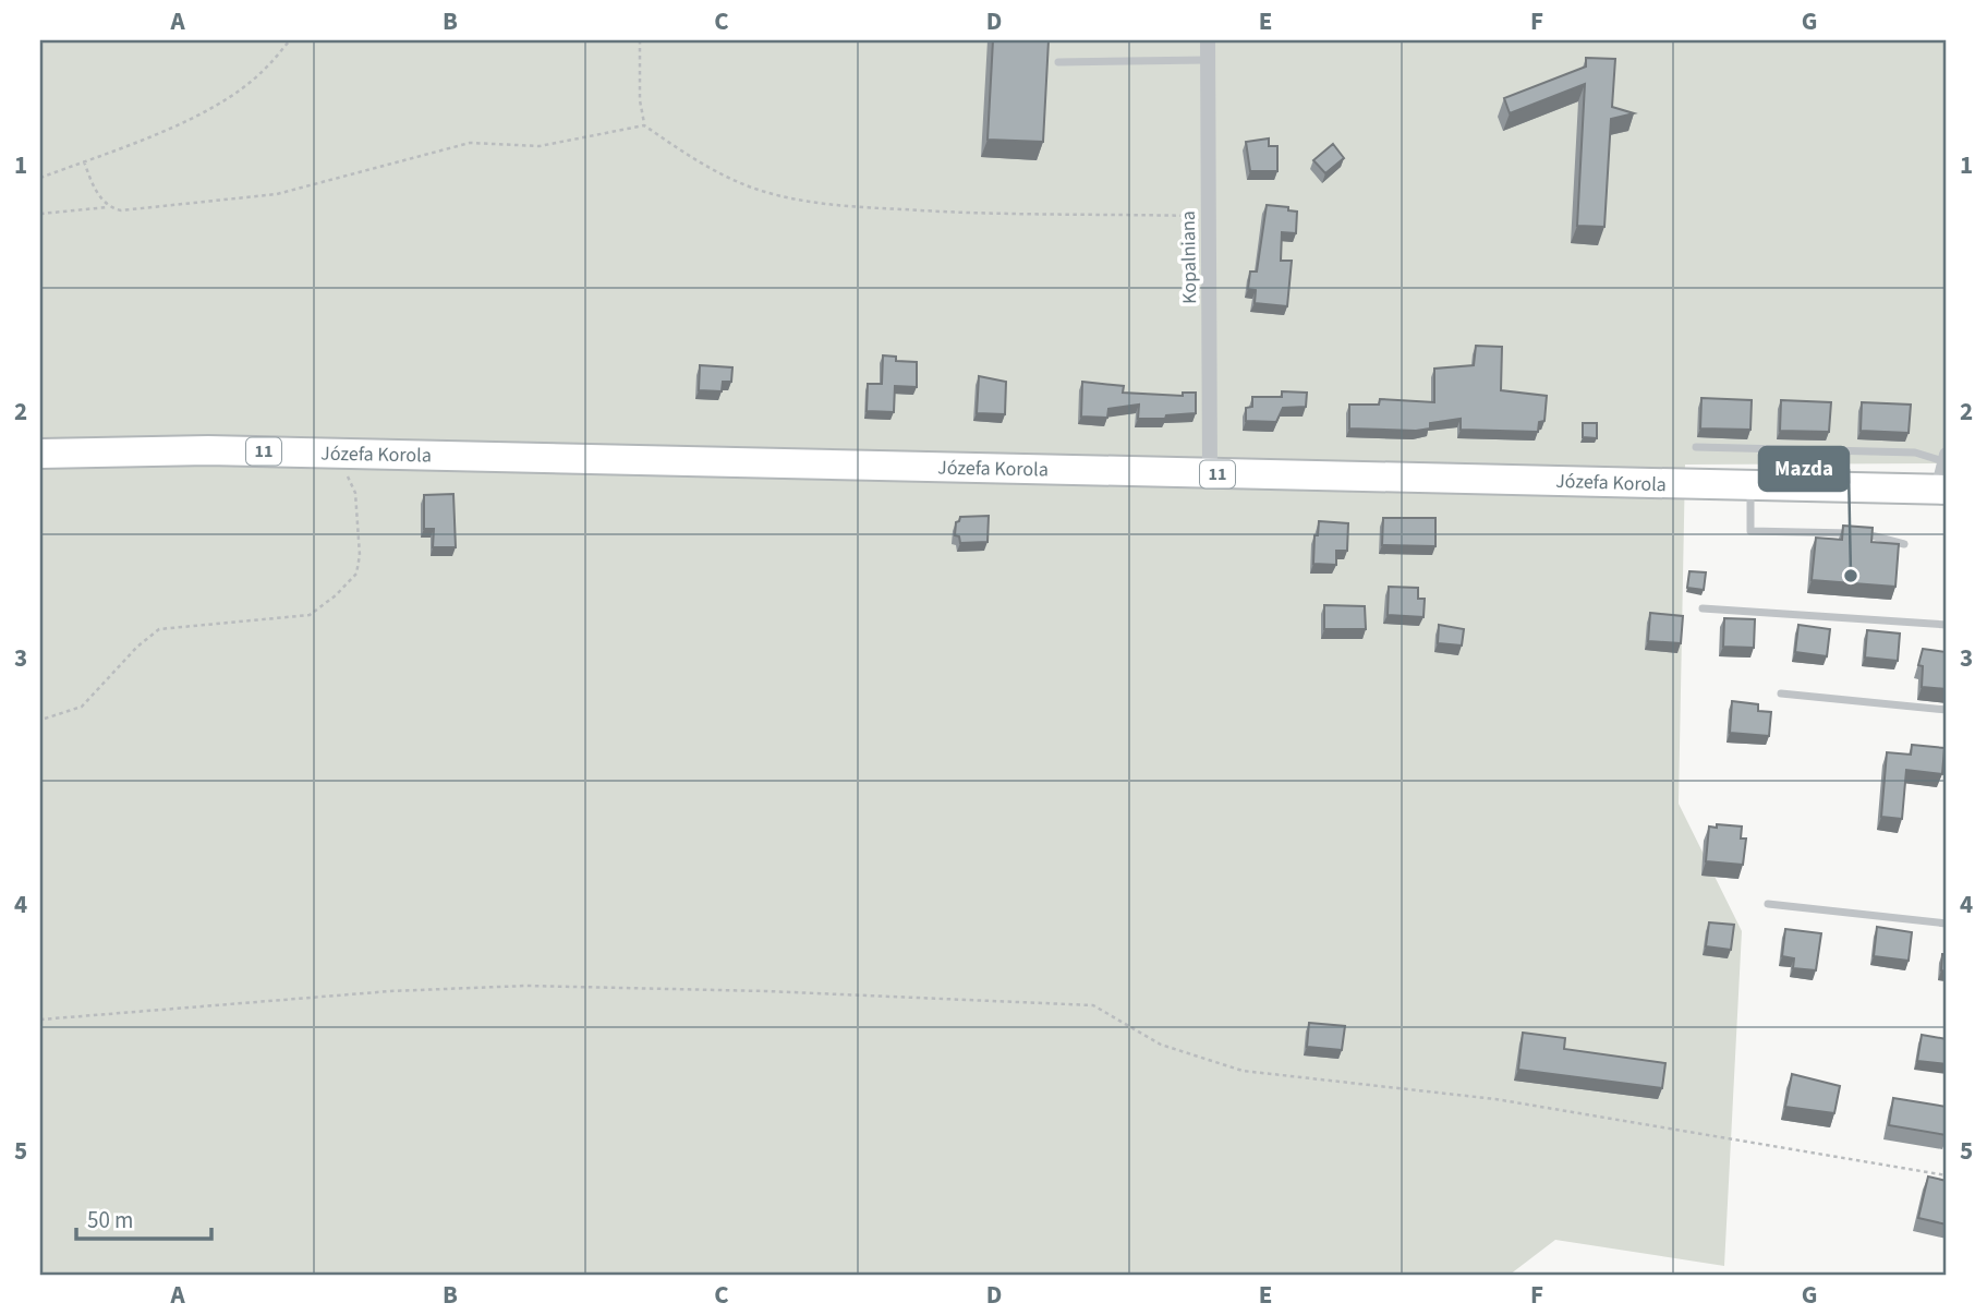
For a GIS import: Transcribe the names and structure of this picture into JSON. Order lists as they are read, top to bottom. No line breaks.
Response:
{"streets":{"highway":["11","Józefa Korola"],"street":["Kopalniana"]},"crossings":[["Kopalniana","Józefa Korola"]],"places":["Mazda"],"scale_bar":"50 m","grid":{"columns":["A","B","C","D","E","F","G"],"rows":["1","2","3","4","5"]}}
